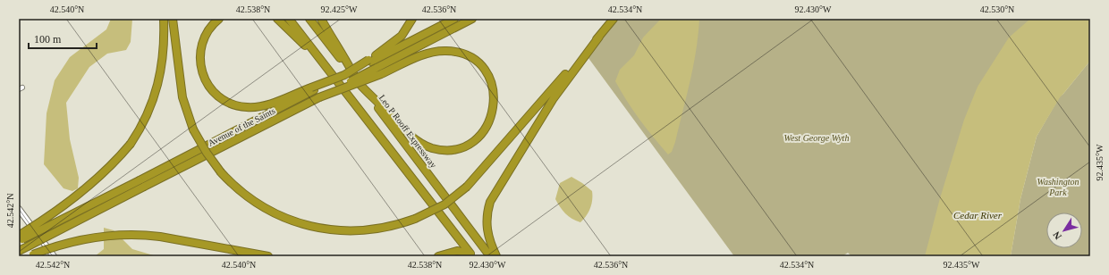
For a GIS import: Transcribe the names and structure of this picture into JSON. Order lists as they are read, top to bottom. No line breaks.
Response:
{"streets":{"highway":["Avenue of the Saints","Leo P Rooff Expressway"]},"water":["Cedar River"],"parks":["West George Wyth","Washington Park"],"scale_bar":"100 m","north":"bottom left","coordinates":["42.540°N","42.538°N","92.425°W","42.536°N","42.534°N","92.430°W","42.530°N","92.435°W","42.542°N"]}
